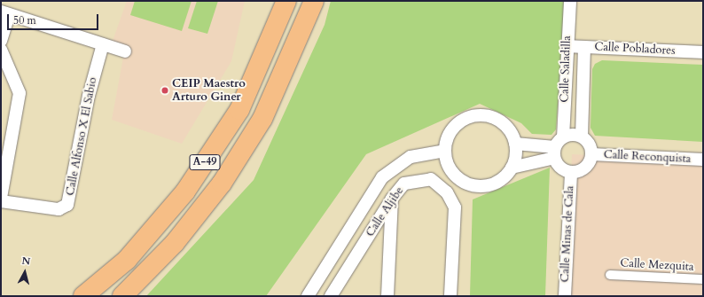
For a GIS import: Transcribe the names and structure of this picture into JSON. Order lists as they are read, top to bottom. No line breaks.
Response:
{"streets":{"highway":["A-49"],"street":["Calle Pobladores","Calle Saladilla","Calle Alfonso X El Sabio","Calle Reconquista","Calle Aljibe","Calle Minas de Cala","Calle Mezquita"]},"crossings":[["Calle Pobladores","Calle Saladilla"],["Calle Saladilla","Calle Reconquista"],["Calle Saladilla","Calle Minas de Cala"],["Calle Reconquista","Calle Minas de Cala"]],"places":["CEIP Maestro Arturo Giner"],"scale_bar":"50 m","north":"top"}
